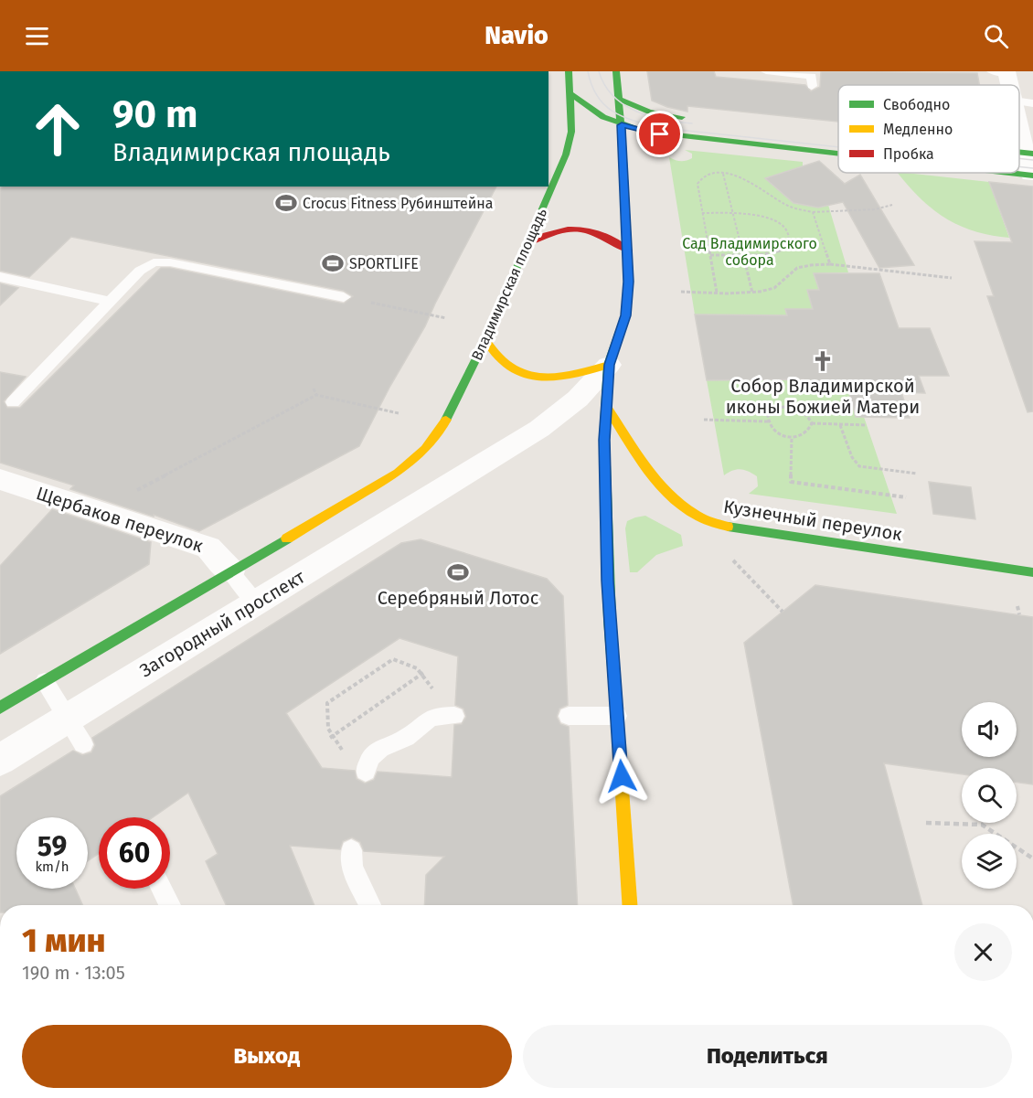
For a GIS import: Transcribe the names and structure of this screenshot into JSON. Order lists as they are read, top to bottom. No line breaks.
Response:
{"streets":{"main road":["Владимирская площадь","Кузнечный переулок"],"street":["Щербаков переулок","Загородный проспект"]},"crossings":[["Владимирская площадь","Щербаков переулок"],["Владимирская площадь","Загородный проспект"]],"parks":["Сад Владимирского собора"],"places":{"sports":["Crocus Fitness Рубинштейна","SPORTLIFE","Серебряный Лотос"],"church":["Собор Владимирской иконы Божией Матери"]},"legend":["Свободно","Медленно","Пробка"],"page":{"header":"Navio","turn":["90 m","Владимирская площадь"],"speed":"59 km/h","limit":"60","heading":["1 мин","190 m · 13:05"],"buttons":["Выход","Поделиться"]}}
